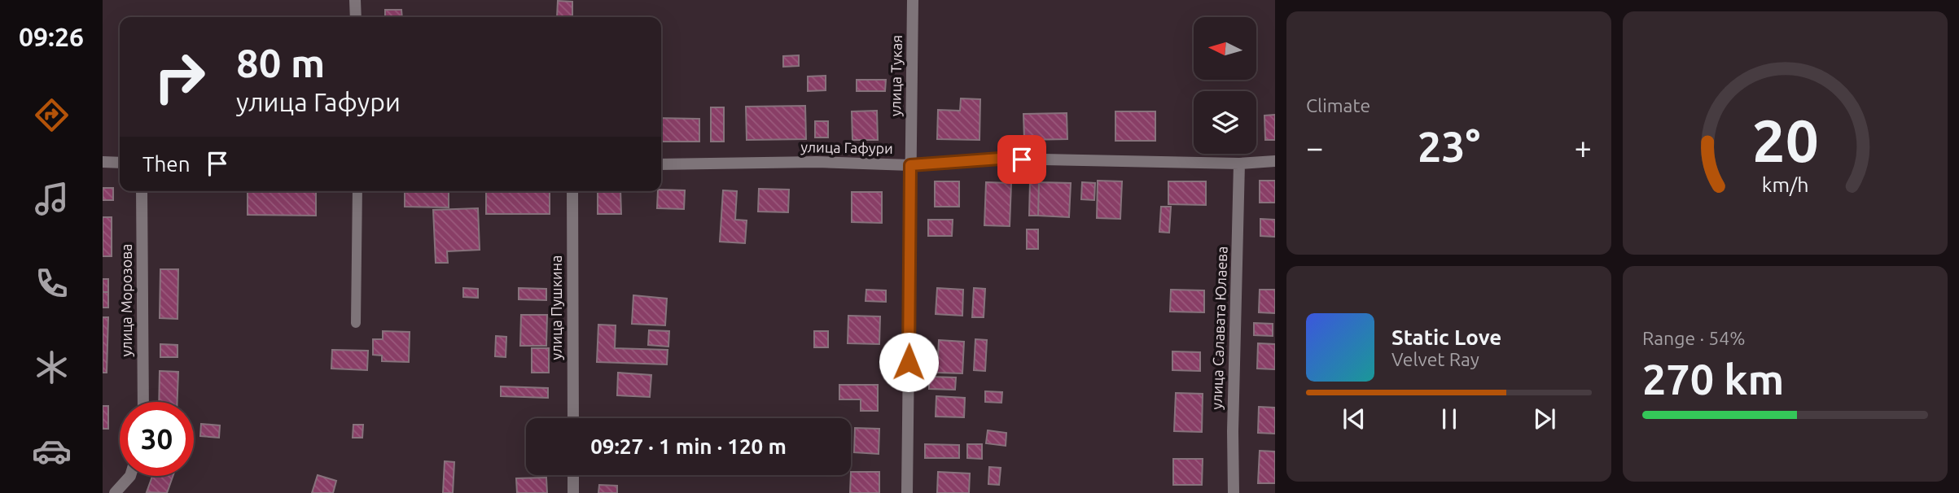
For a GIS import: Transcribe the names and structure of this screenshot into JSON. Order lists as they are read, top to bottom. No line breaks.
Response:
{"streets":{"street":["улица Тукая","улица Гафури","улица Морозова","улица Пушкина","улица Салавата Юлаева"]},"crossings":[["улица Тукая","улица Гафури"],["улица Гафури","улица Салавата Юлаева"]],"north":"left","page":{"tabs":"09:26","tile":["Climate",["Range · 54%","270 km"]],"turn":["80 m","улица Гафури"],"heat":["−","23°","+"],"then":"Then","song":["Static Love","Velvet Ray"],"limit":"30","trip":"09:27 · 1 min · 120 m","gauge":["20","km/h"]}}
